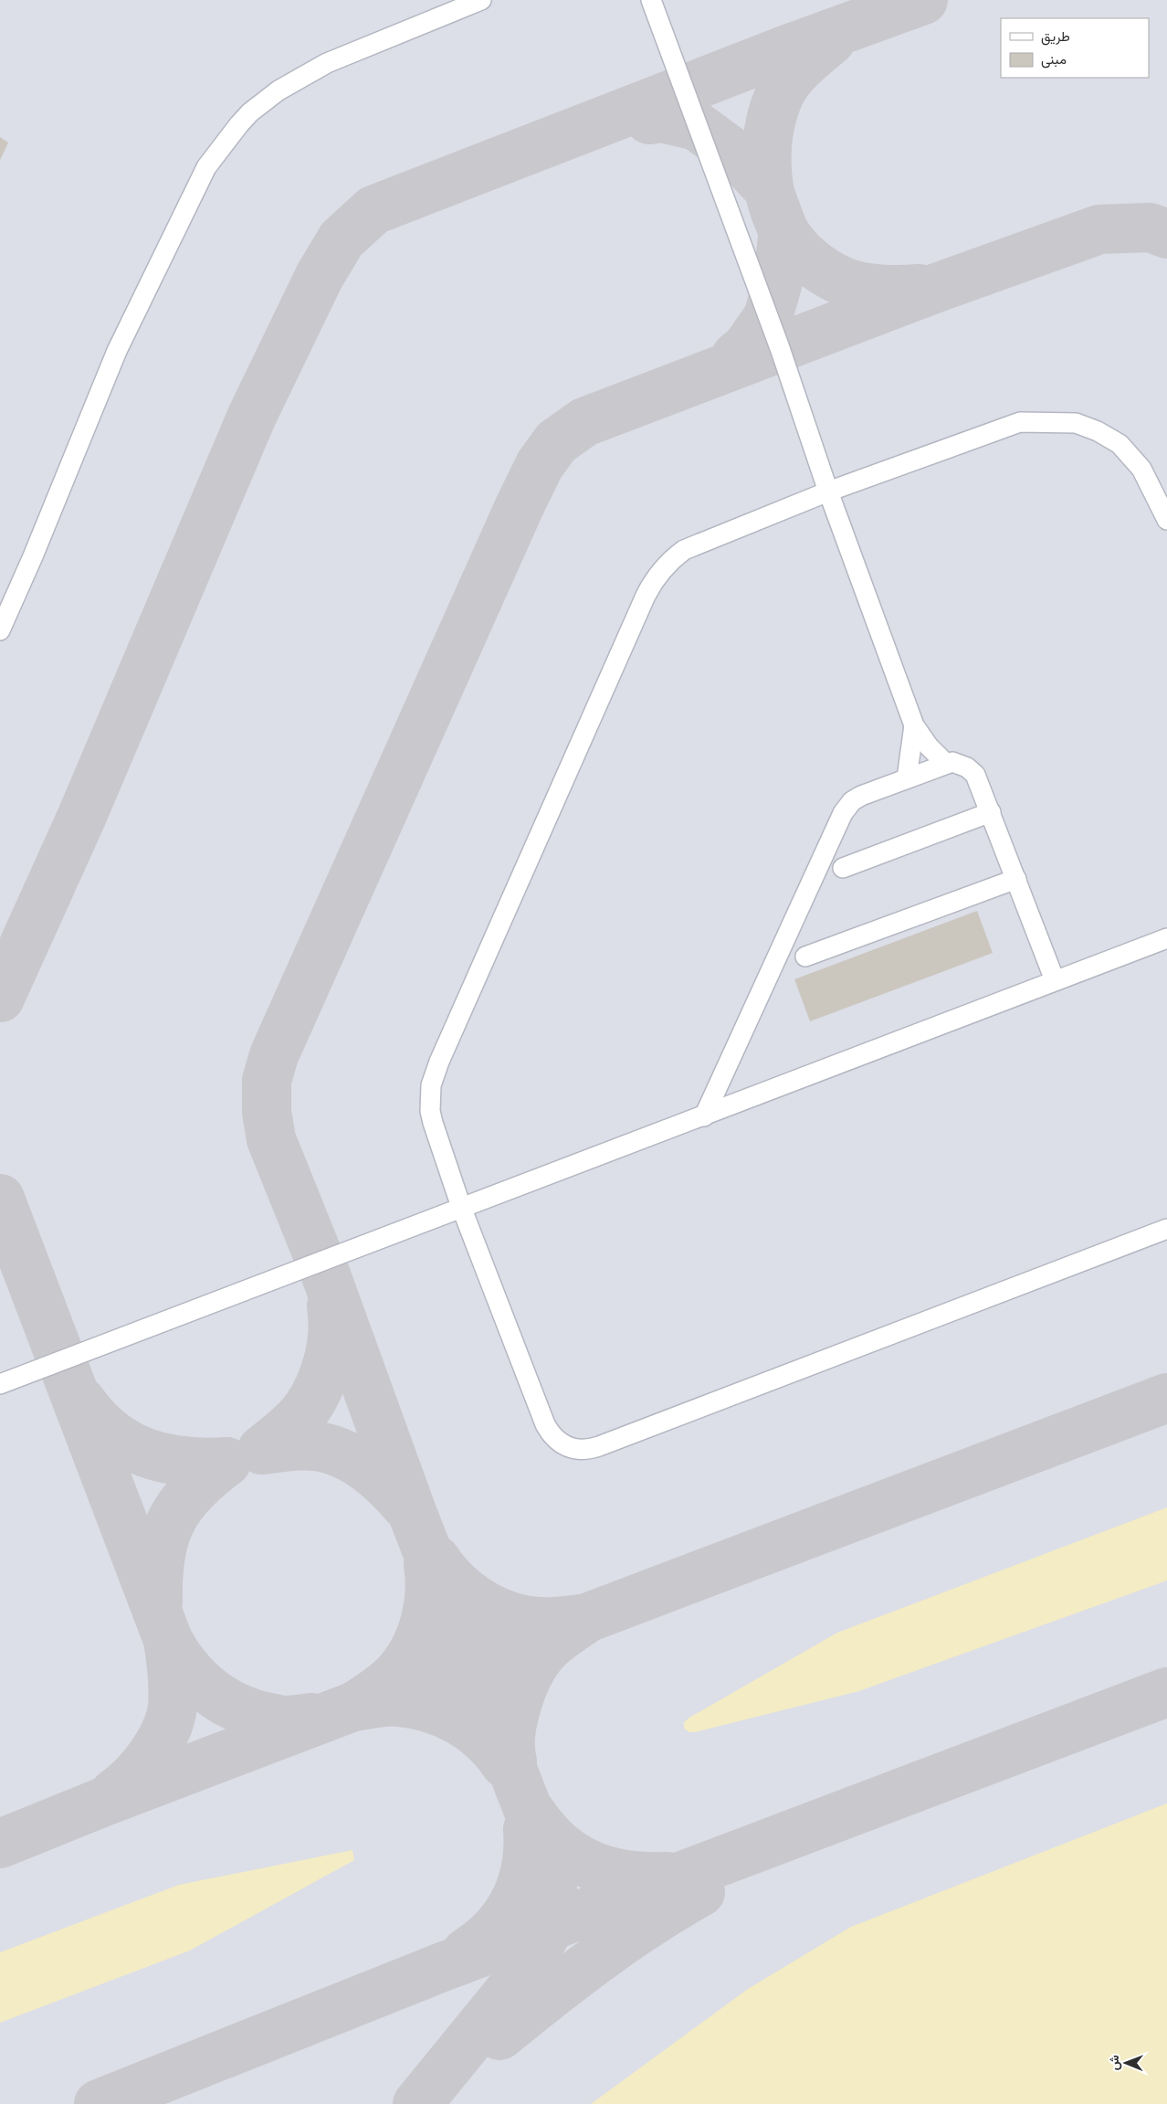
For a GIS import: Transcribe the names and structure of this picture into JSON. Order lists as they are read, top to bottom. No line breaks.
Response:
{"legend":["طريق","مبنى"],"north":"left"}
